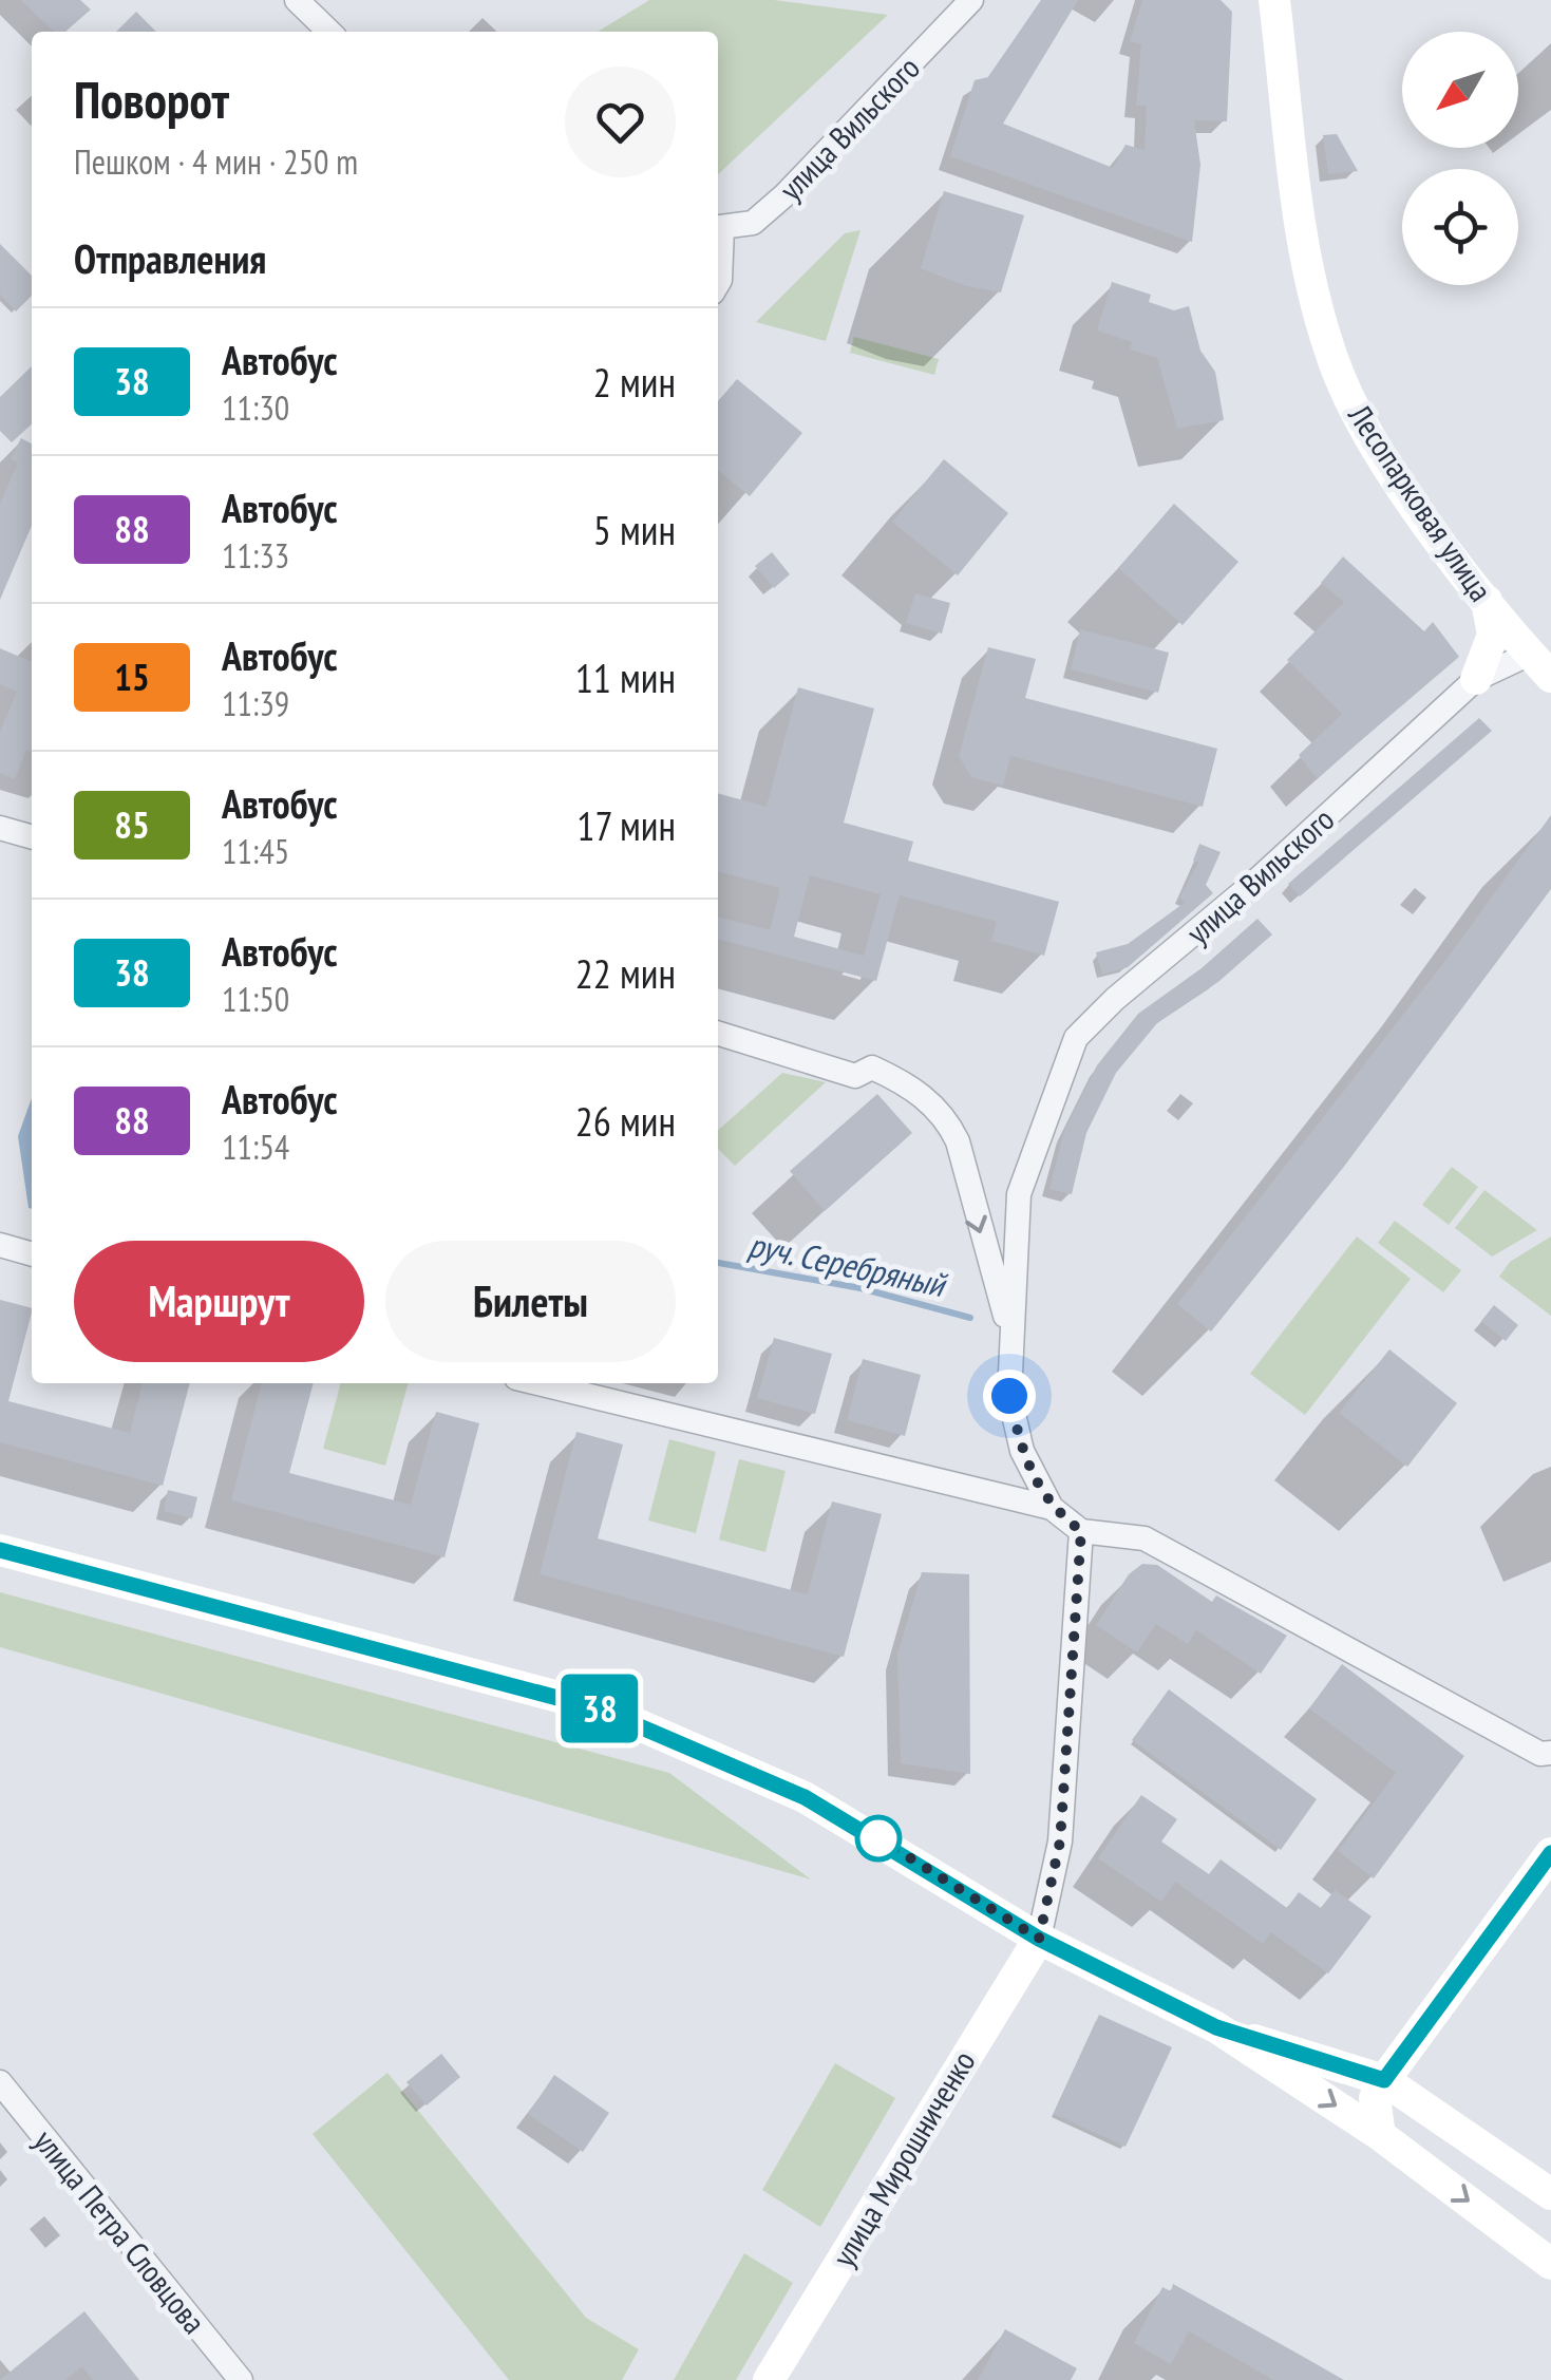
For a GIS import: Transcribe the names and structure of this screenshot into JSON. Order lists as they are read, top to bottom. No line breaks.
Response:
{"streets":{"main road":["Лесопарковая улица","улица Мирошниченко"],"street":["улица Вильского","улица Петра Словцова"]},"crossings":[["улица Вильского","Лесопарковая улица"]],"water":["руч. Серебряный"],"lines":["bus line 38"],"north":"bottom left","page":{"on_map":"38","heading":[["Поворот","Пешком · 4 мин · 250 m"],"Отправления"],"list":[{"mark":"38","name":"Автобус","note":"11:30","value":"2 мин"},{"mark":"88","name":"Автобус","note":"11:33","value":"5 мин"},{"mark":"15","name":"Автобус","note":"11:39","value":"11 мин"},{"mark":"85","name":"Автобус","note":"11:45","value":"17 мин"},{"mark":"38","name":"Автобус","note":"11:50","value":"22 мин"},{"mark":"88","name":"Автобус","note":"11:54","value":"26 мин"}],"buttons":["Маршрут","Билеты"]}}
